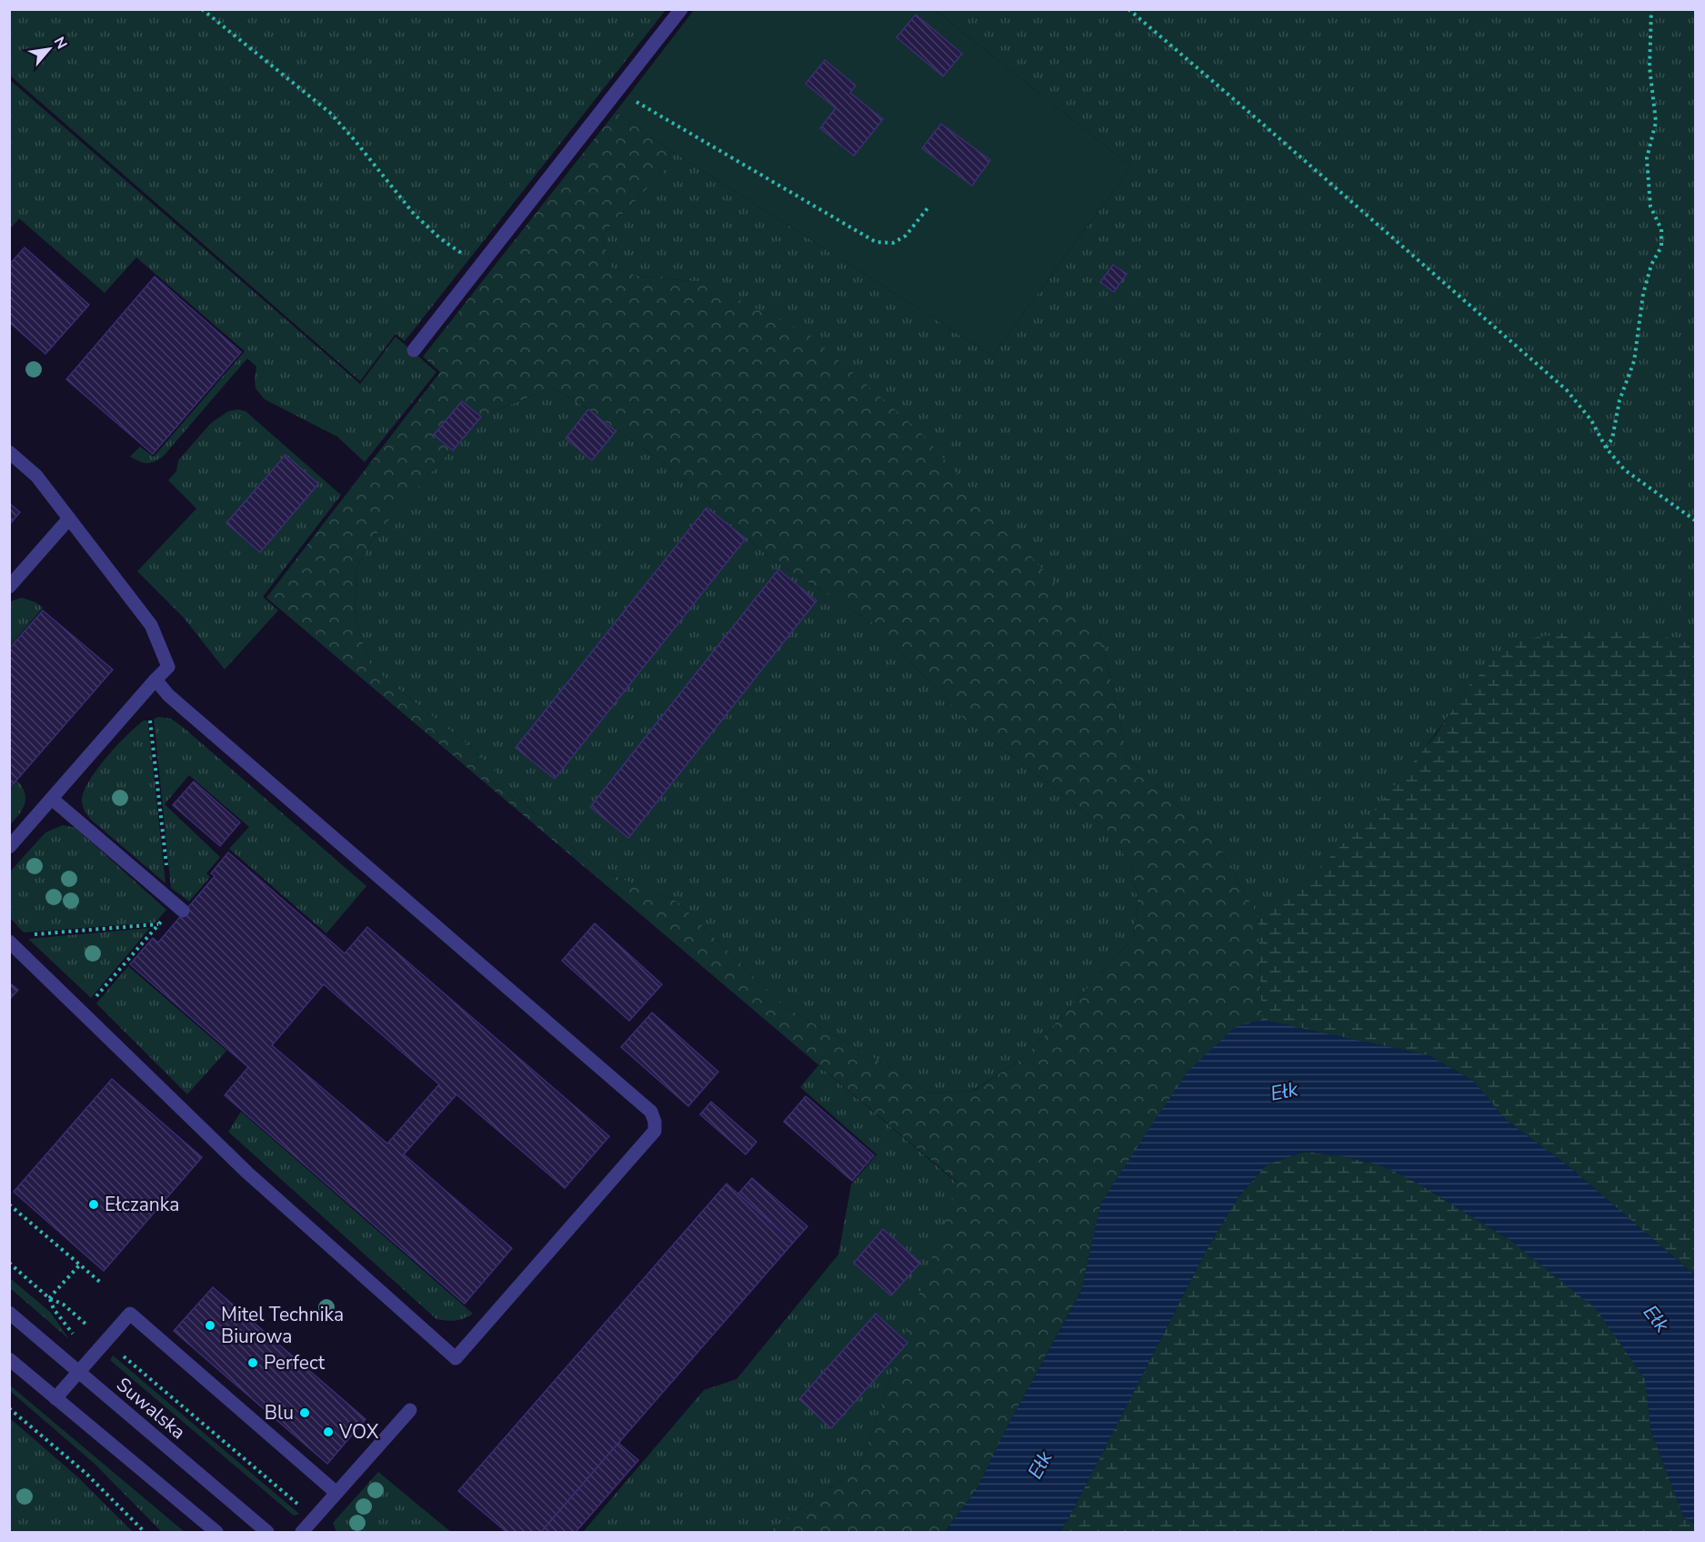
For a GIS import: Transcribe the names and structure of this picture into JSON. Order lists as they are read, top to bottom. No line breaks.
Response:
{"streets":{"street":["Suwalska"]},"water":["Ełk"],"places":["Ełczanka","Mitel Technika Biurowa","Perfect","Blu","VOX"],"north":"top right"}
